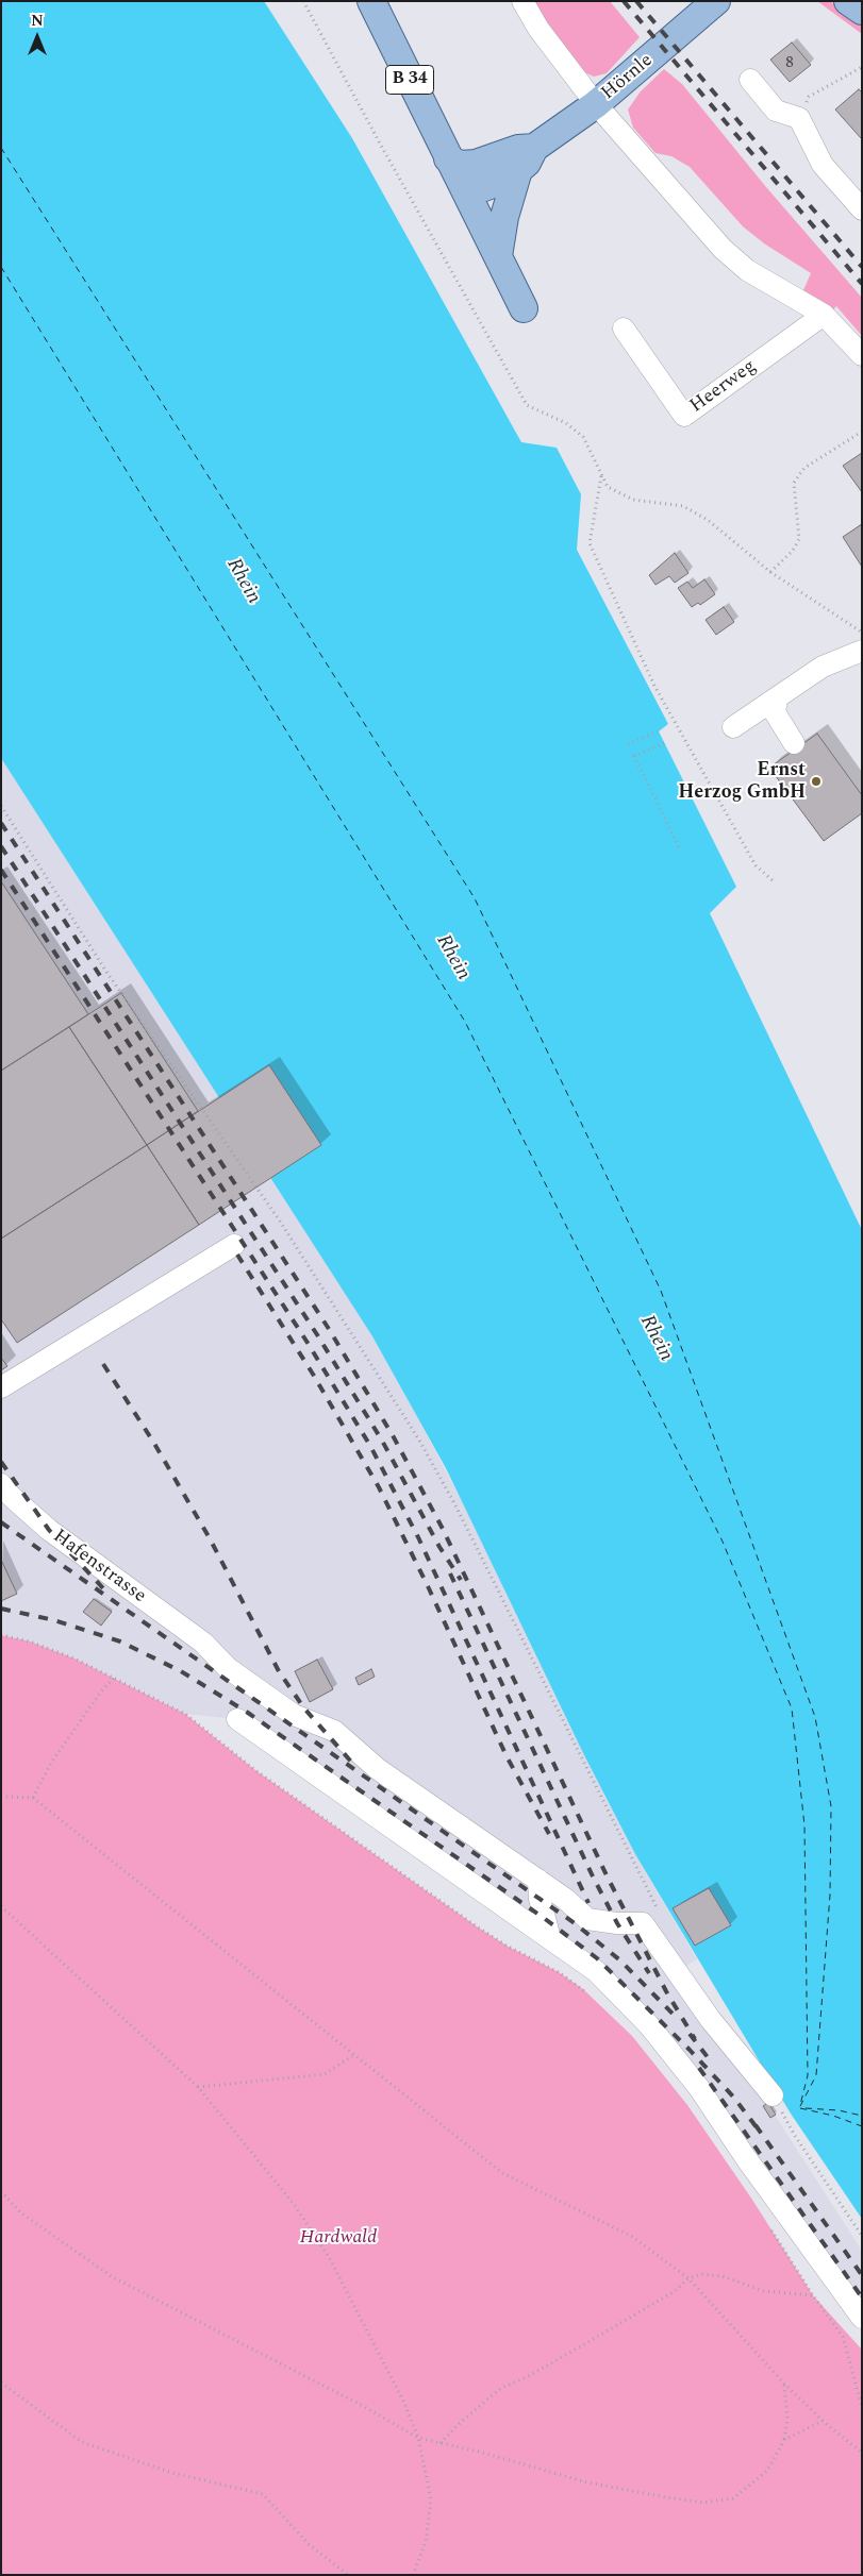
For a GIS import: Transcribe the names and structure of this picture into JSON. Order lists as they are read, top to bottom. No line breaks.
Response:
{"streets":{"main road":["Hörnle","B 34"],"street":["Heerweg","Hafenstrasse"]},"crossings":[["Hörnle","B 34"]],"water":["Rhein"],"parks":["Hardwald"],"places":["Ernst Herzog GmbH"],"house_numbers":["8"],"north":"top"}
